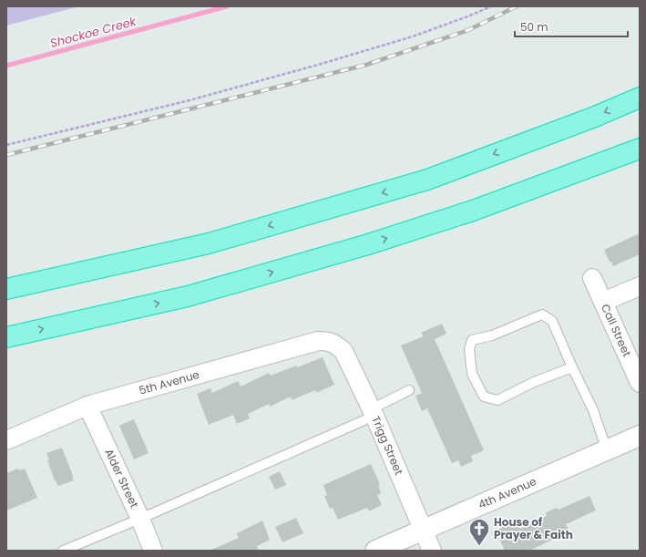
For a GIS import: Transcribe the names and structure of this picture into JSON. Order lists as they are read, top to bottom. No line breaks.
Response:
{"streets":{"main road":["4th Avenue"],"street":["Call Street","5th Avenue","Trigg Street","Alder Street"]},"crossings":[["5th Avenue","Trigg Street"],["5th Avenue","Alder Street"],["Trigg Street","4th Avenue"]],"water":["Shockoe Creek"],"places":{"church":["House of Prayer & Faith"]},"scale_bar":"50 m"}
